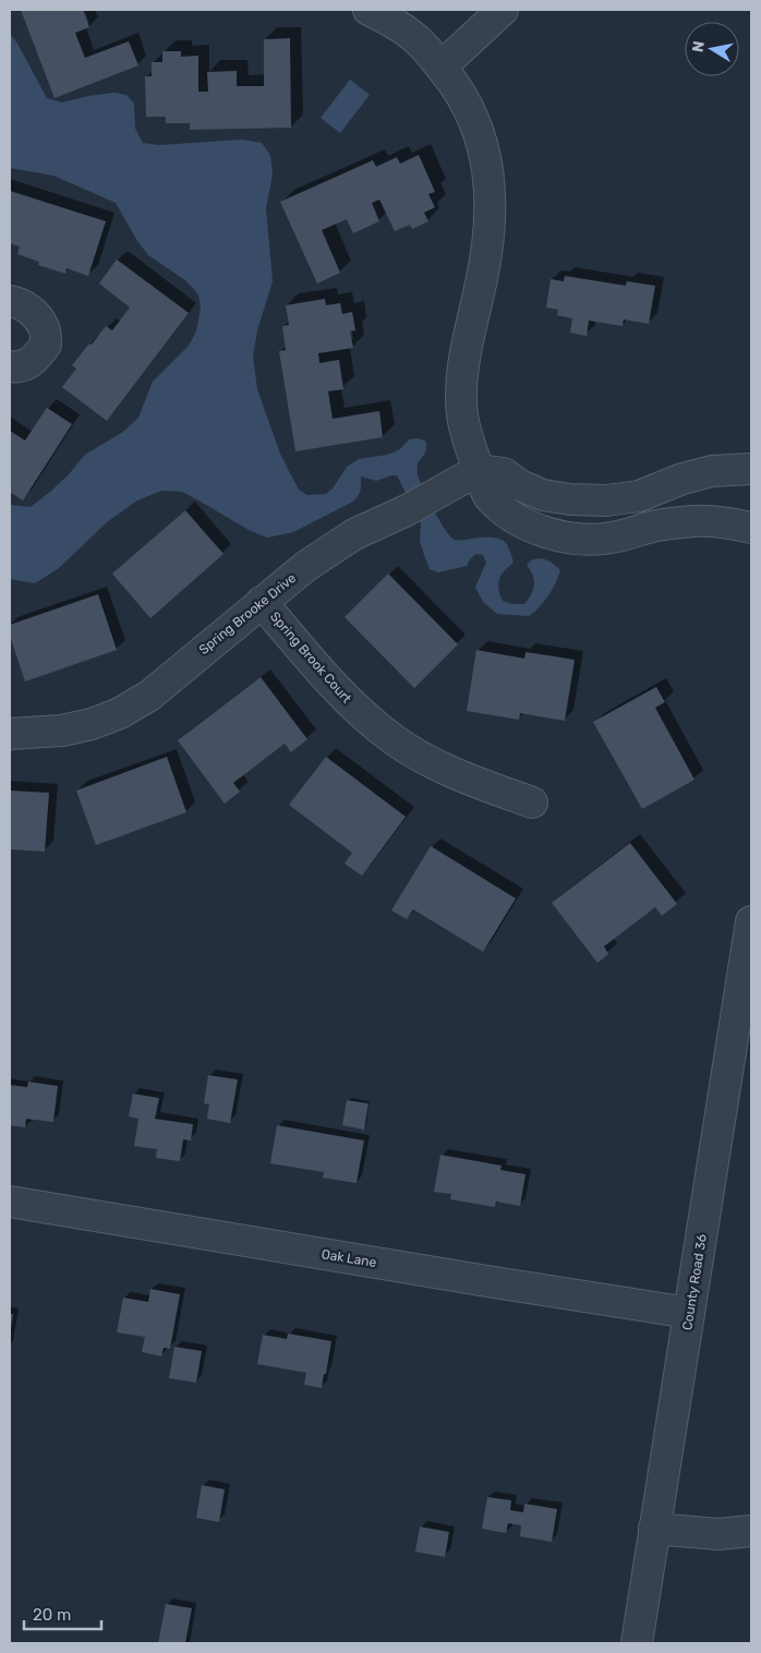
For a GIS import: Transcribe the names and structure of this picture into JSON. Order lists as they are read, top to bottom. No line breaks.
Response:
{"streets":{"street":["Spring Brooke Drive","Spring Brook Court","Oak Lane","County Road 36"]},"crossings":[["Spring Brooke Drive","Spring Brook Court"],["Oak Lane","County Road 36"]],"scale_bar":"20 m","north":"left"}
